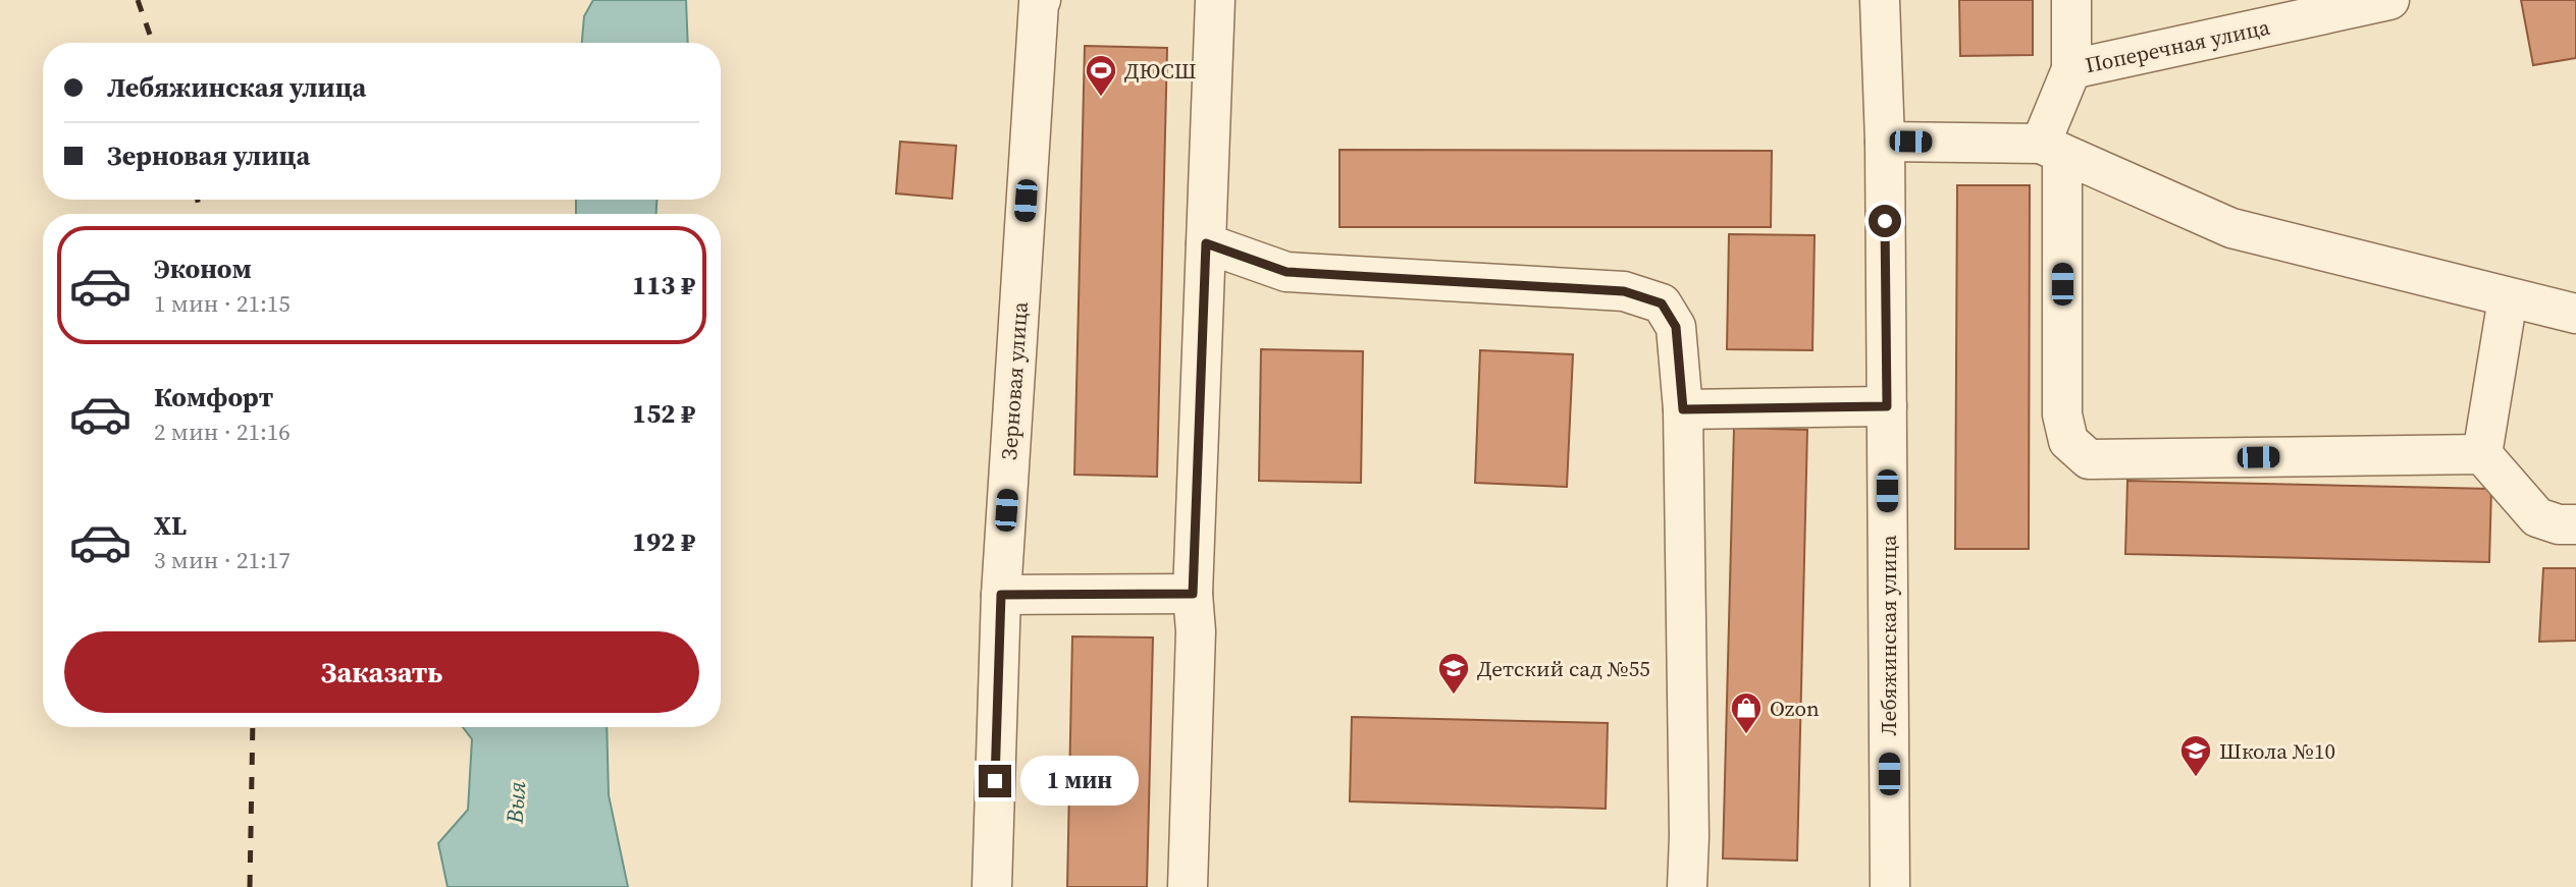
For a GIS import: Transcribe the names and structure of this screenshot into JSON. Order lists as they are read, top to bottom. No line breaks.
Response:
{"streets":{"street":["Поперечная улица","Зерновая улица","Лебяжинская улица"]},"water":["Выя"],"places":{"sports":["ДЮСШ"],"school or university":["Детский сад №55","Школа №10"],"shop":["Ozon"]},"page":{"banner":["Лебяжинская улица","Зерновая улица"],"list":[{"name":"Эконом","note":"1 мин · 21:15","value":"113 ₽"},{"name":"Комфорт","note":"2 мин · 21:16","value":"152 ₽"},{"name":"XL","note":"3 мин · 21:17","value":"192 ₽"}],"buttons":"Заказать","bubble":"1 мин"}}
